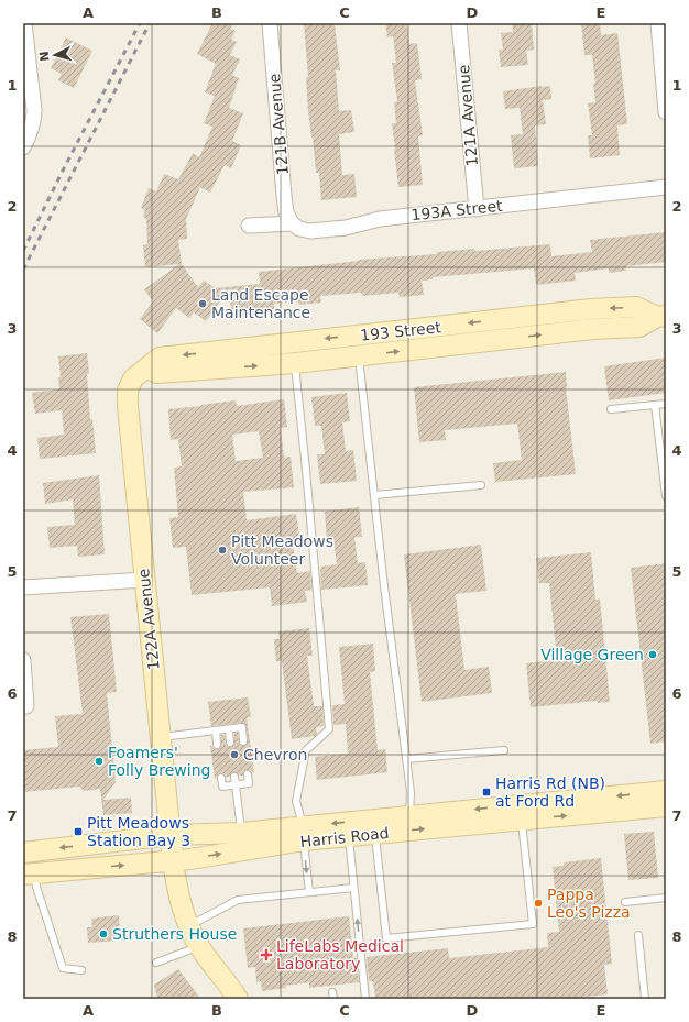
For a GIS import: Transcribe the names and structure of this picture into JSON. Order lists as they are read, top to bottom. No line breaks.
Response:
{"streets":{"street":["121A Avenue","121B Avenue","193A Street","193 Street","122A Avenue","Harris Road"]},"crossings":[["121A Avenue","193A Street"],["121B Avenue","193A Street"],["193 Street","122A Avenue"],["122A Avenue","Harris Road"]],"places":{"other":["Land Escape Maintenance","Pitt Meadows Volunteer","Village Green","Chevron","Foamers' Folly Brewing","Pappa Leo's Pizza","Struthers House"],"transit":["Harris Rd (NB) at Ford Rd","Pitt Meadows Station Bay 3"],"health":["LifeLabs Medical Laboratory"]},"north":"left","grid":{"columns":["A","B","C","D","E"],"rows":["1","2","3","4","5","6","7","8"]}}
